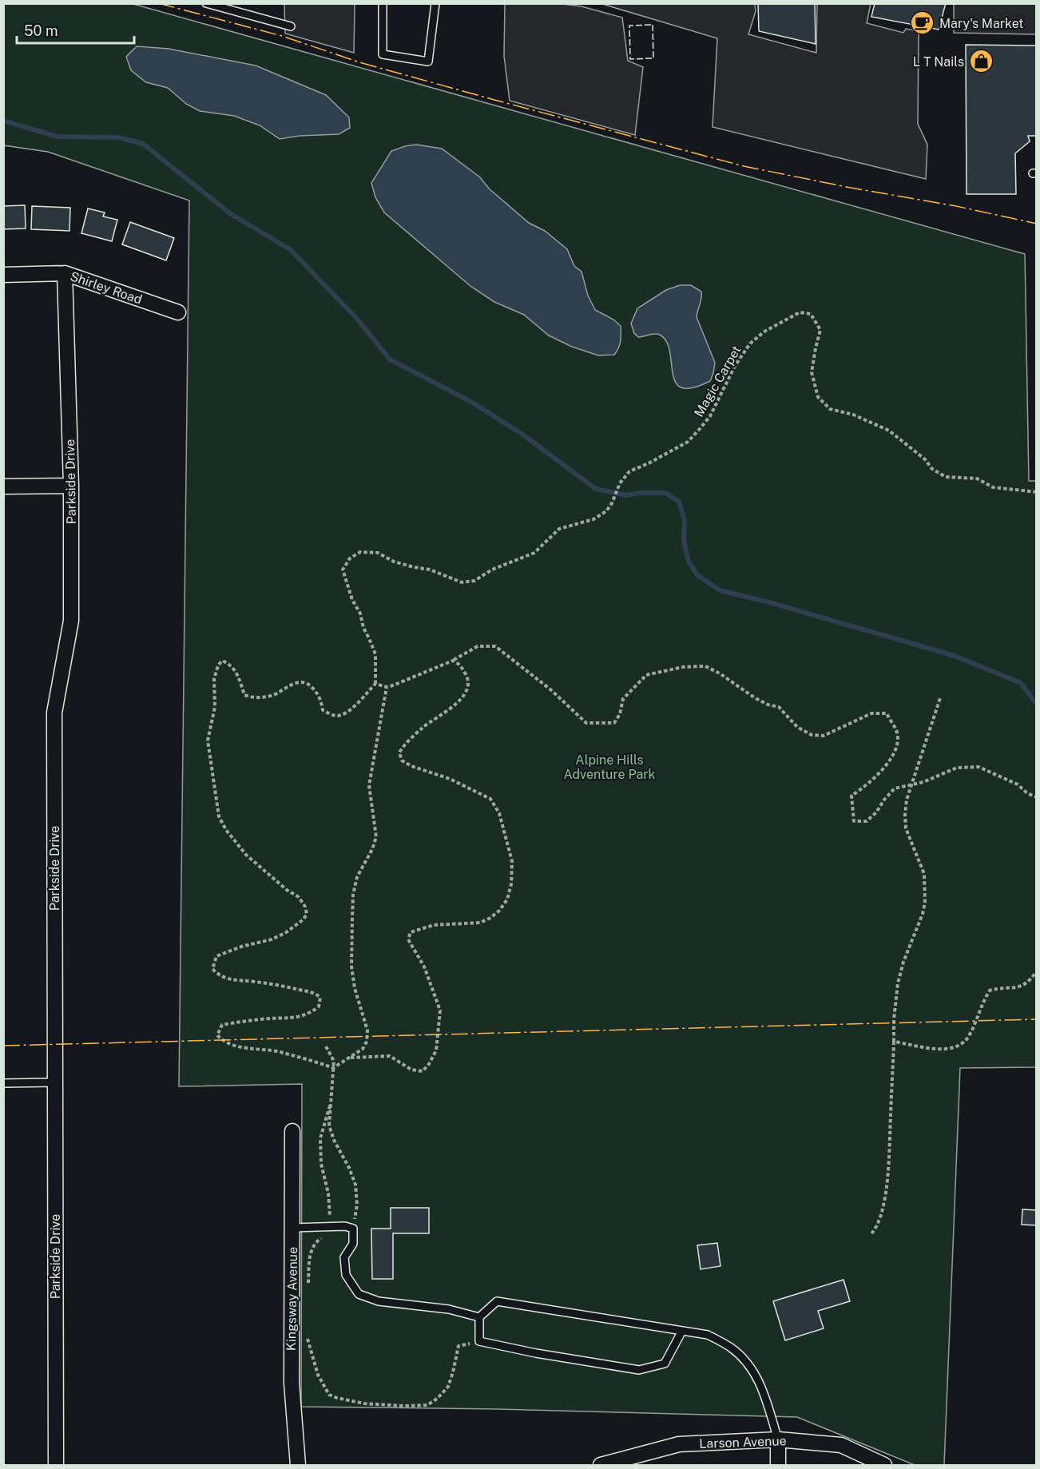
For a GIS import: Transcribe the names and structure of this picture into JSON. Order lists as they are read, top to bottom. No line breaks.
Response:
{"streets":{"street":["Shirley Road","Parkside Drive","Kingsway Avenue","Larson Avenue"],"path":["Magic Carpet"]},"crossings":[["Shirley Road","Parkside Drive"]],"parks":["Alpine Hills Adventure Park"],"places":{"cafe":["Mary's Market"],"shop":["L T Nails"]},"scale_bar":"50 m"}
